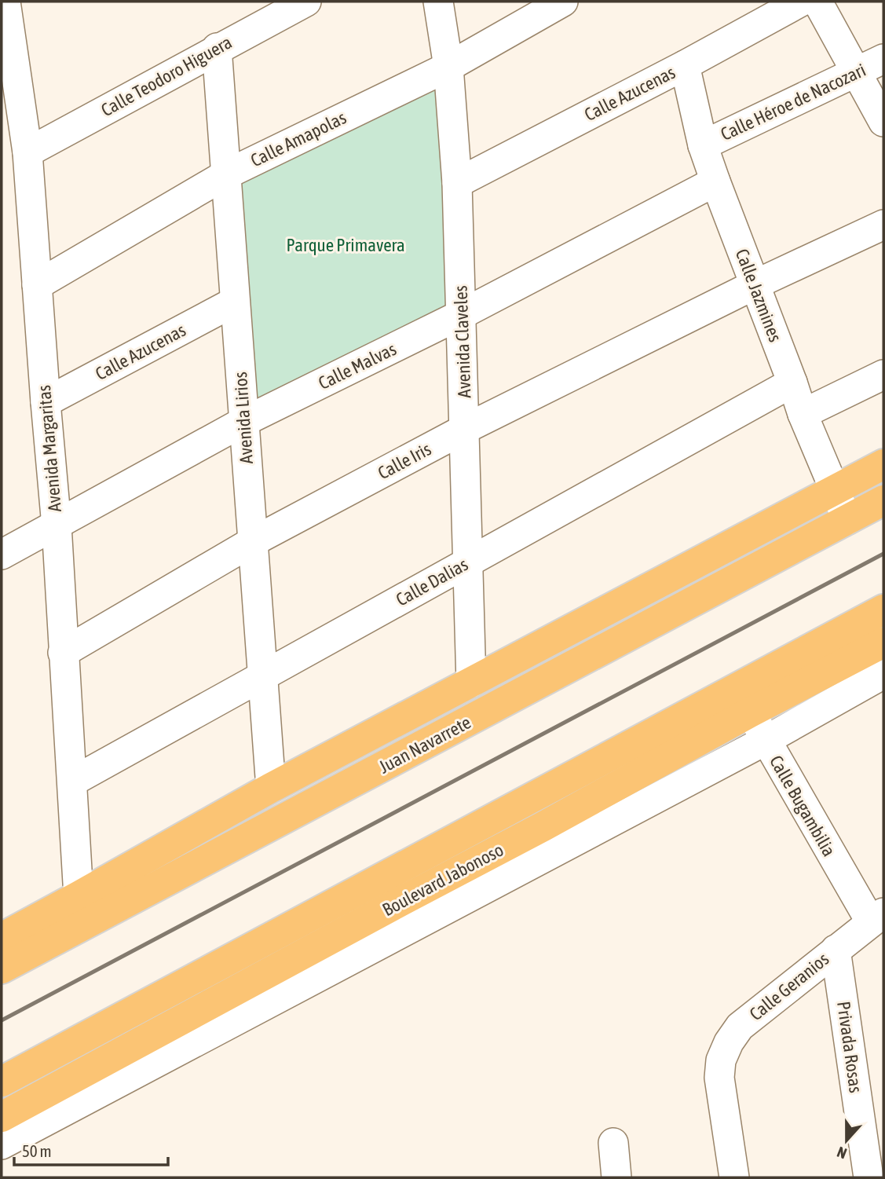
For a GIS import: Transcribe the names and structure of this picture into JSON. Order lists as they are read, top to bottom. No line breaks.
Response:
{"streets":{"main road":["Juan Navarrete","Boulevard Jabonoso"],"street":["Calle Teodoro Higuera","Calle Azucenas","Calle Héroe de Nacozari","Calle Amapolas","Calle Jazmines","Avenida Claveles","Calle Malvas","Avenida Lirios","Avenida Margaritas","Calle Iris","Calle Dalias","Calle Bugambilia","Calle Geranios","Privada Rosas"]},"crossings":[["Calle Teodoro Higuera","Avenida Lirios"],["Calle Teodoro Higuera","Avenida Margaritas"],["Calle Azucenas","Calle Jazmines"],["Calle Azucenas","Avenida Claveles"],["Calle Azucenas","Avenida Lirios"],["Calle Azucenas","Avenida Margaritas"],["Calle Héroe de Nacozari","Calle Jazmines"],["Calle Amapolas","Avenida Claveles"],["Calle Amapolas","Avenida Lirios"],["Calle Amapolas","Avenida Margaritas"],["Calle Jazmines","Calle Malvas"],["Calle Jazmines","Calle Iris"],["Calle Jazmines","Calle Dalias"],["Calle Jazmines","Juan Navarrete"],["Avenida Claveles","Calle Malvas"],["Avenida Claveles","Calle Iris"],["Avenida Claveles","Calle Dalias"],["Avenida Claveles","Juan Navarrete"],["Calle Malvas","Avenida Lirios"],["Calle Malvas","Avenida Margaritas"],["Avenida Lirios","Calle Iris"],["Avenida Lirios","Calle Dalias"],["Avenida Lirios","Juan Navarrete"],["Avenida Margaritas","Calle Iris"],["Avenida Margaritas","Calle Dalias"],["Avenida Margaritas","Juan Navarrete"],["Calle Bugambilia","Boulevard Jabonoso"],["Calle Bugambilia","Calle Geranios"],["Calle Geranios","Privada Rosas"]],"parks":["Parque Primavera"],"scale_bar":"50 m","north":"bottom"}
